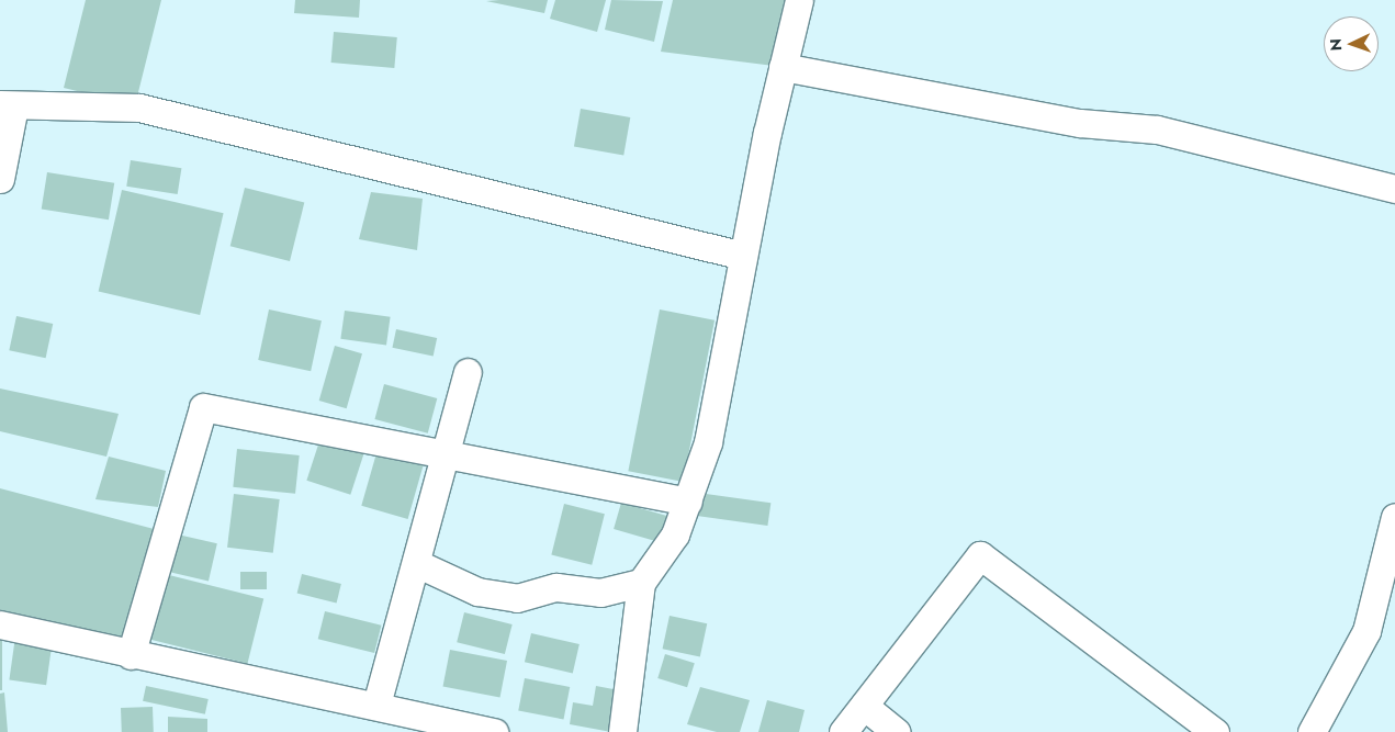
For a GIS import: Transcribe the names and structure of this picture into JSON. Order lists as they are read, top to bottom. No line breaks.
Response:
{"north":"left"}
